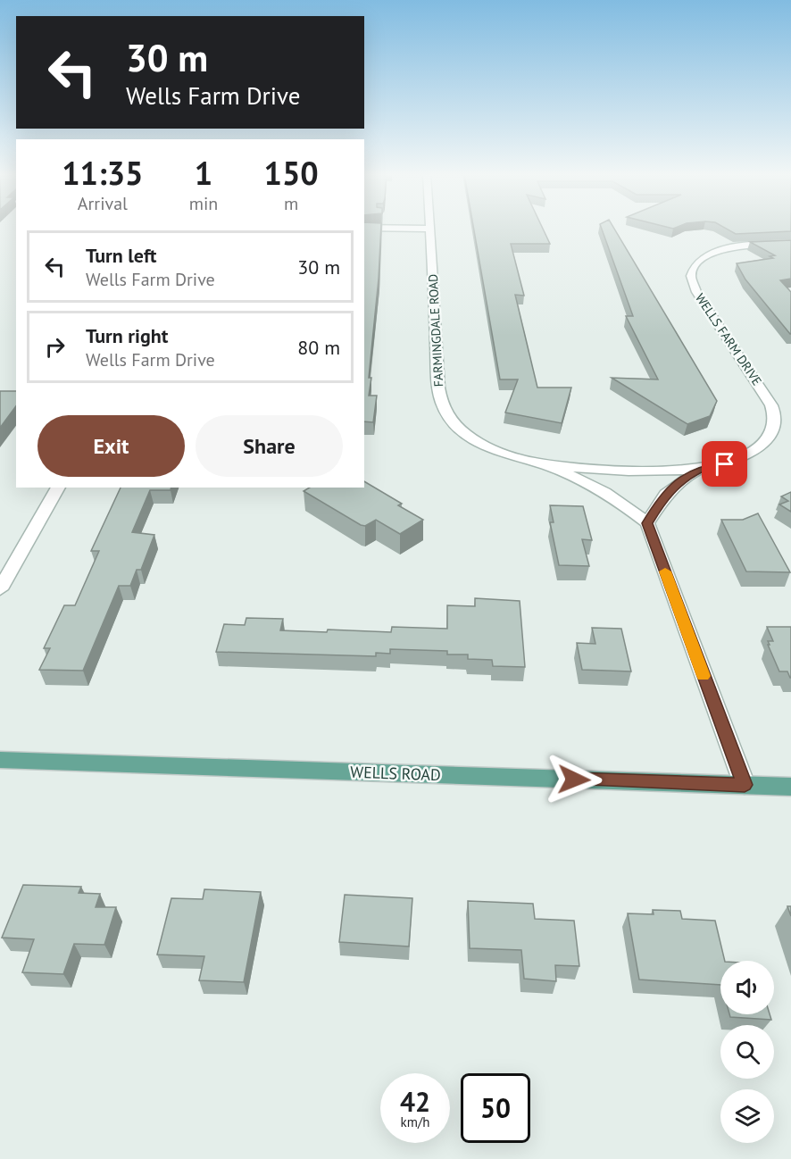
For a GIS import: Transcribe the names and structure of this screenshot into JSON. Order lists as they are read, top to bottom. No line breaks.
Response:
{"streets":{"main road":["WELLS ROAD"],"street":["FARMINGDALE ROAD","WELLS FARM DRIVE"]},"crossings":[["FARMINGDALE ROAD","WELLS FARM DRIVE"]],"page":{"turn":["30 m","Wells Farm Drive"],"eta":["11:35","Arrival","1","min","150","m"],"list":[{"name":"Turn left","note":"Wells Farm Drive","value":"30 m"},{"name":"Turn right","note":"Wells Farm Drive","value":"80 m"}],"buttons":["Exit","Share"],"speed":"42 km/h","limit":"50"}}
